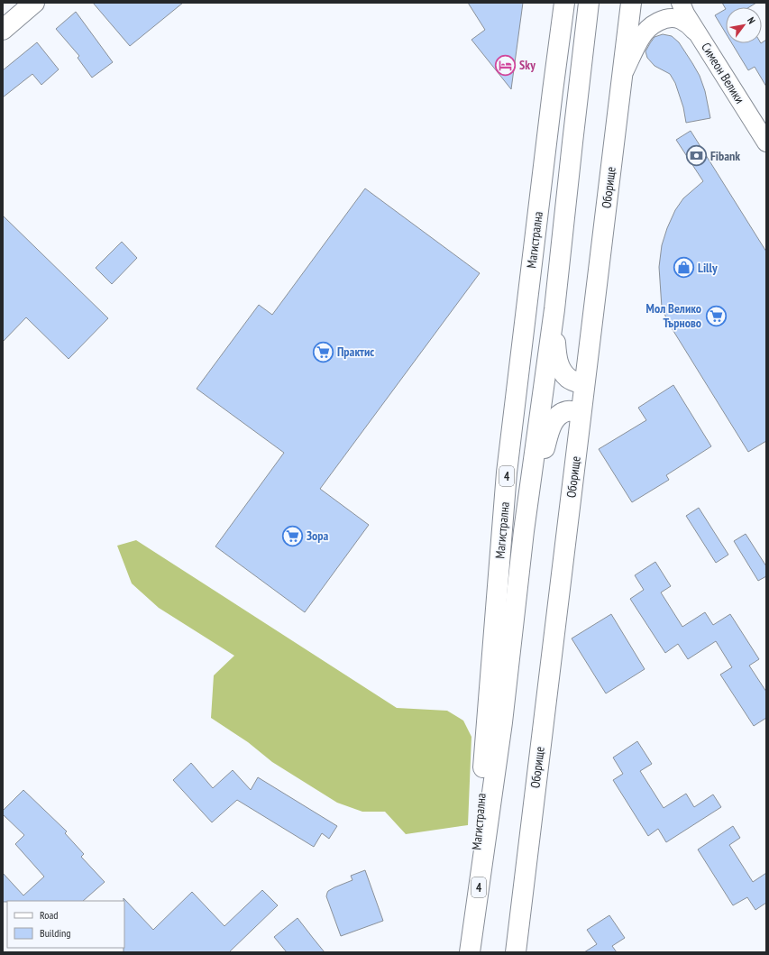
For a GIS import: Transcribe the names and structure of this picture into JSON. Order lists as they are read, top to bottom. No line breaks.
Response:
{"streets":{"main road":["Оборище","Магистрална","4"],"street":["Симеон Велики"]},"crossings":[["Магистрална","4"]],"places":{"hotel":["Sky"],"bank":["Fibank"],"shop":["Lilly"],"supermarket":["Мол Велико Търново","Практис","Зора"]},"legend":["Road","Building"],"north":"top right"}
